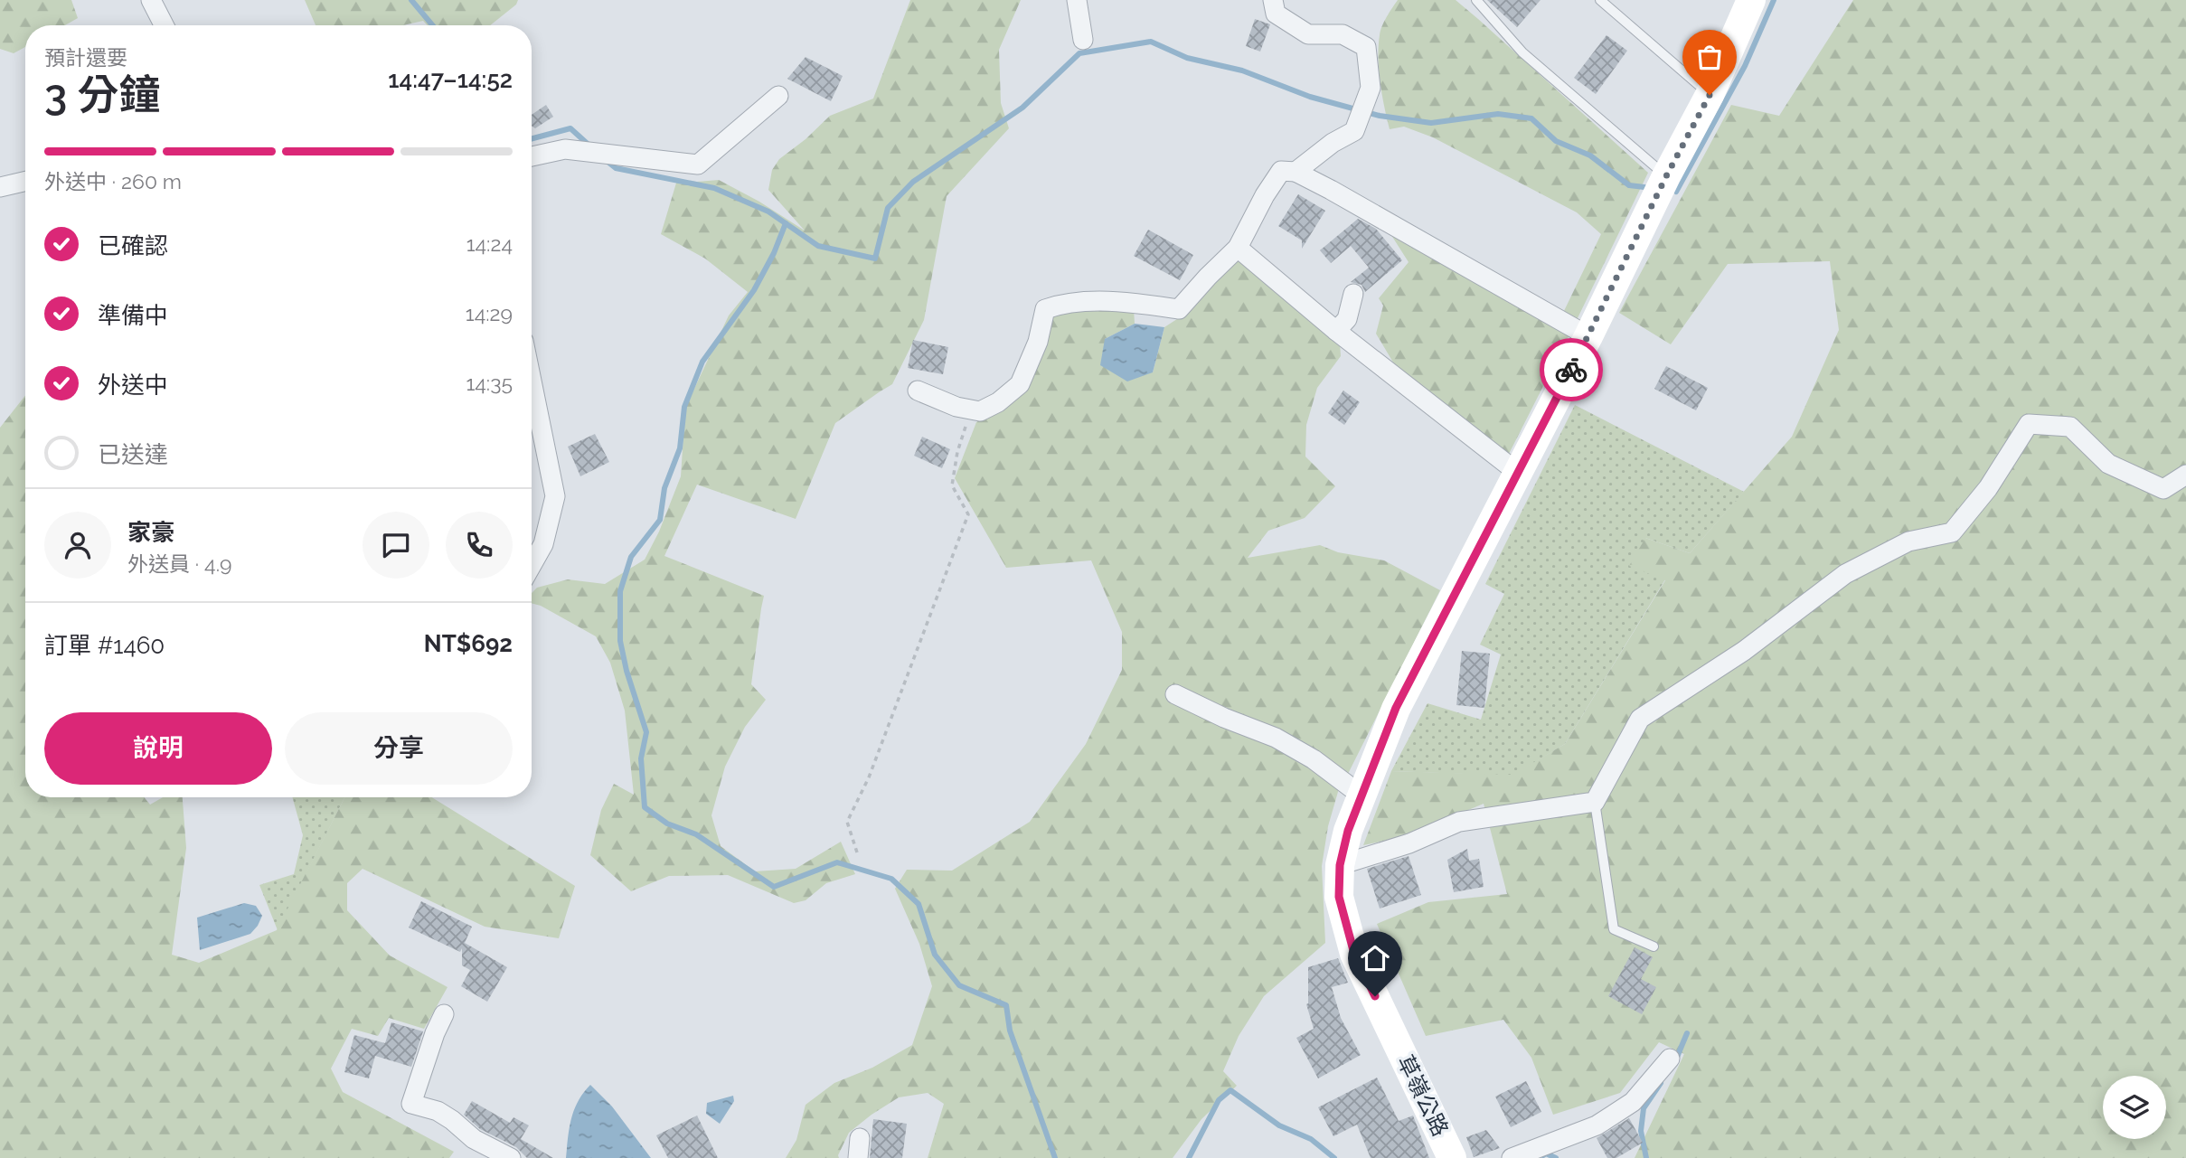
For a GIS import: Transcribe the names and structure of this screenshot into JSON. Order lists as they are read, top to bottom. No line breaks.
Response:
{"streets":{"main road":["草嶺公路"]},"page":{"heading":["3 分鐘","預計還要","14:47–14:52"],"panel":["家豪","外送員 · 4.9","訂單 #1460","NT$692"],"bar":"外送中 · 260 m","list":[["已確認","14:24"],["準備中","14:29"],["外送中","14:35"],"已送達"],"buttons":["說明","分享"]}}
